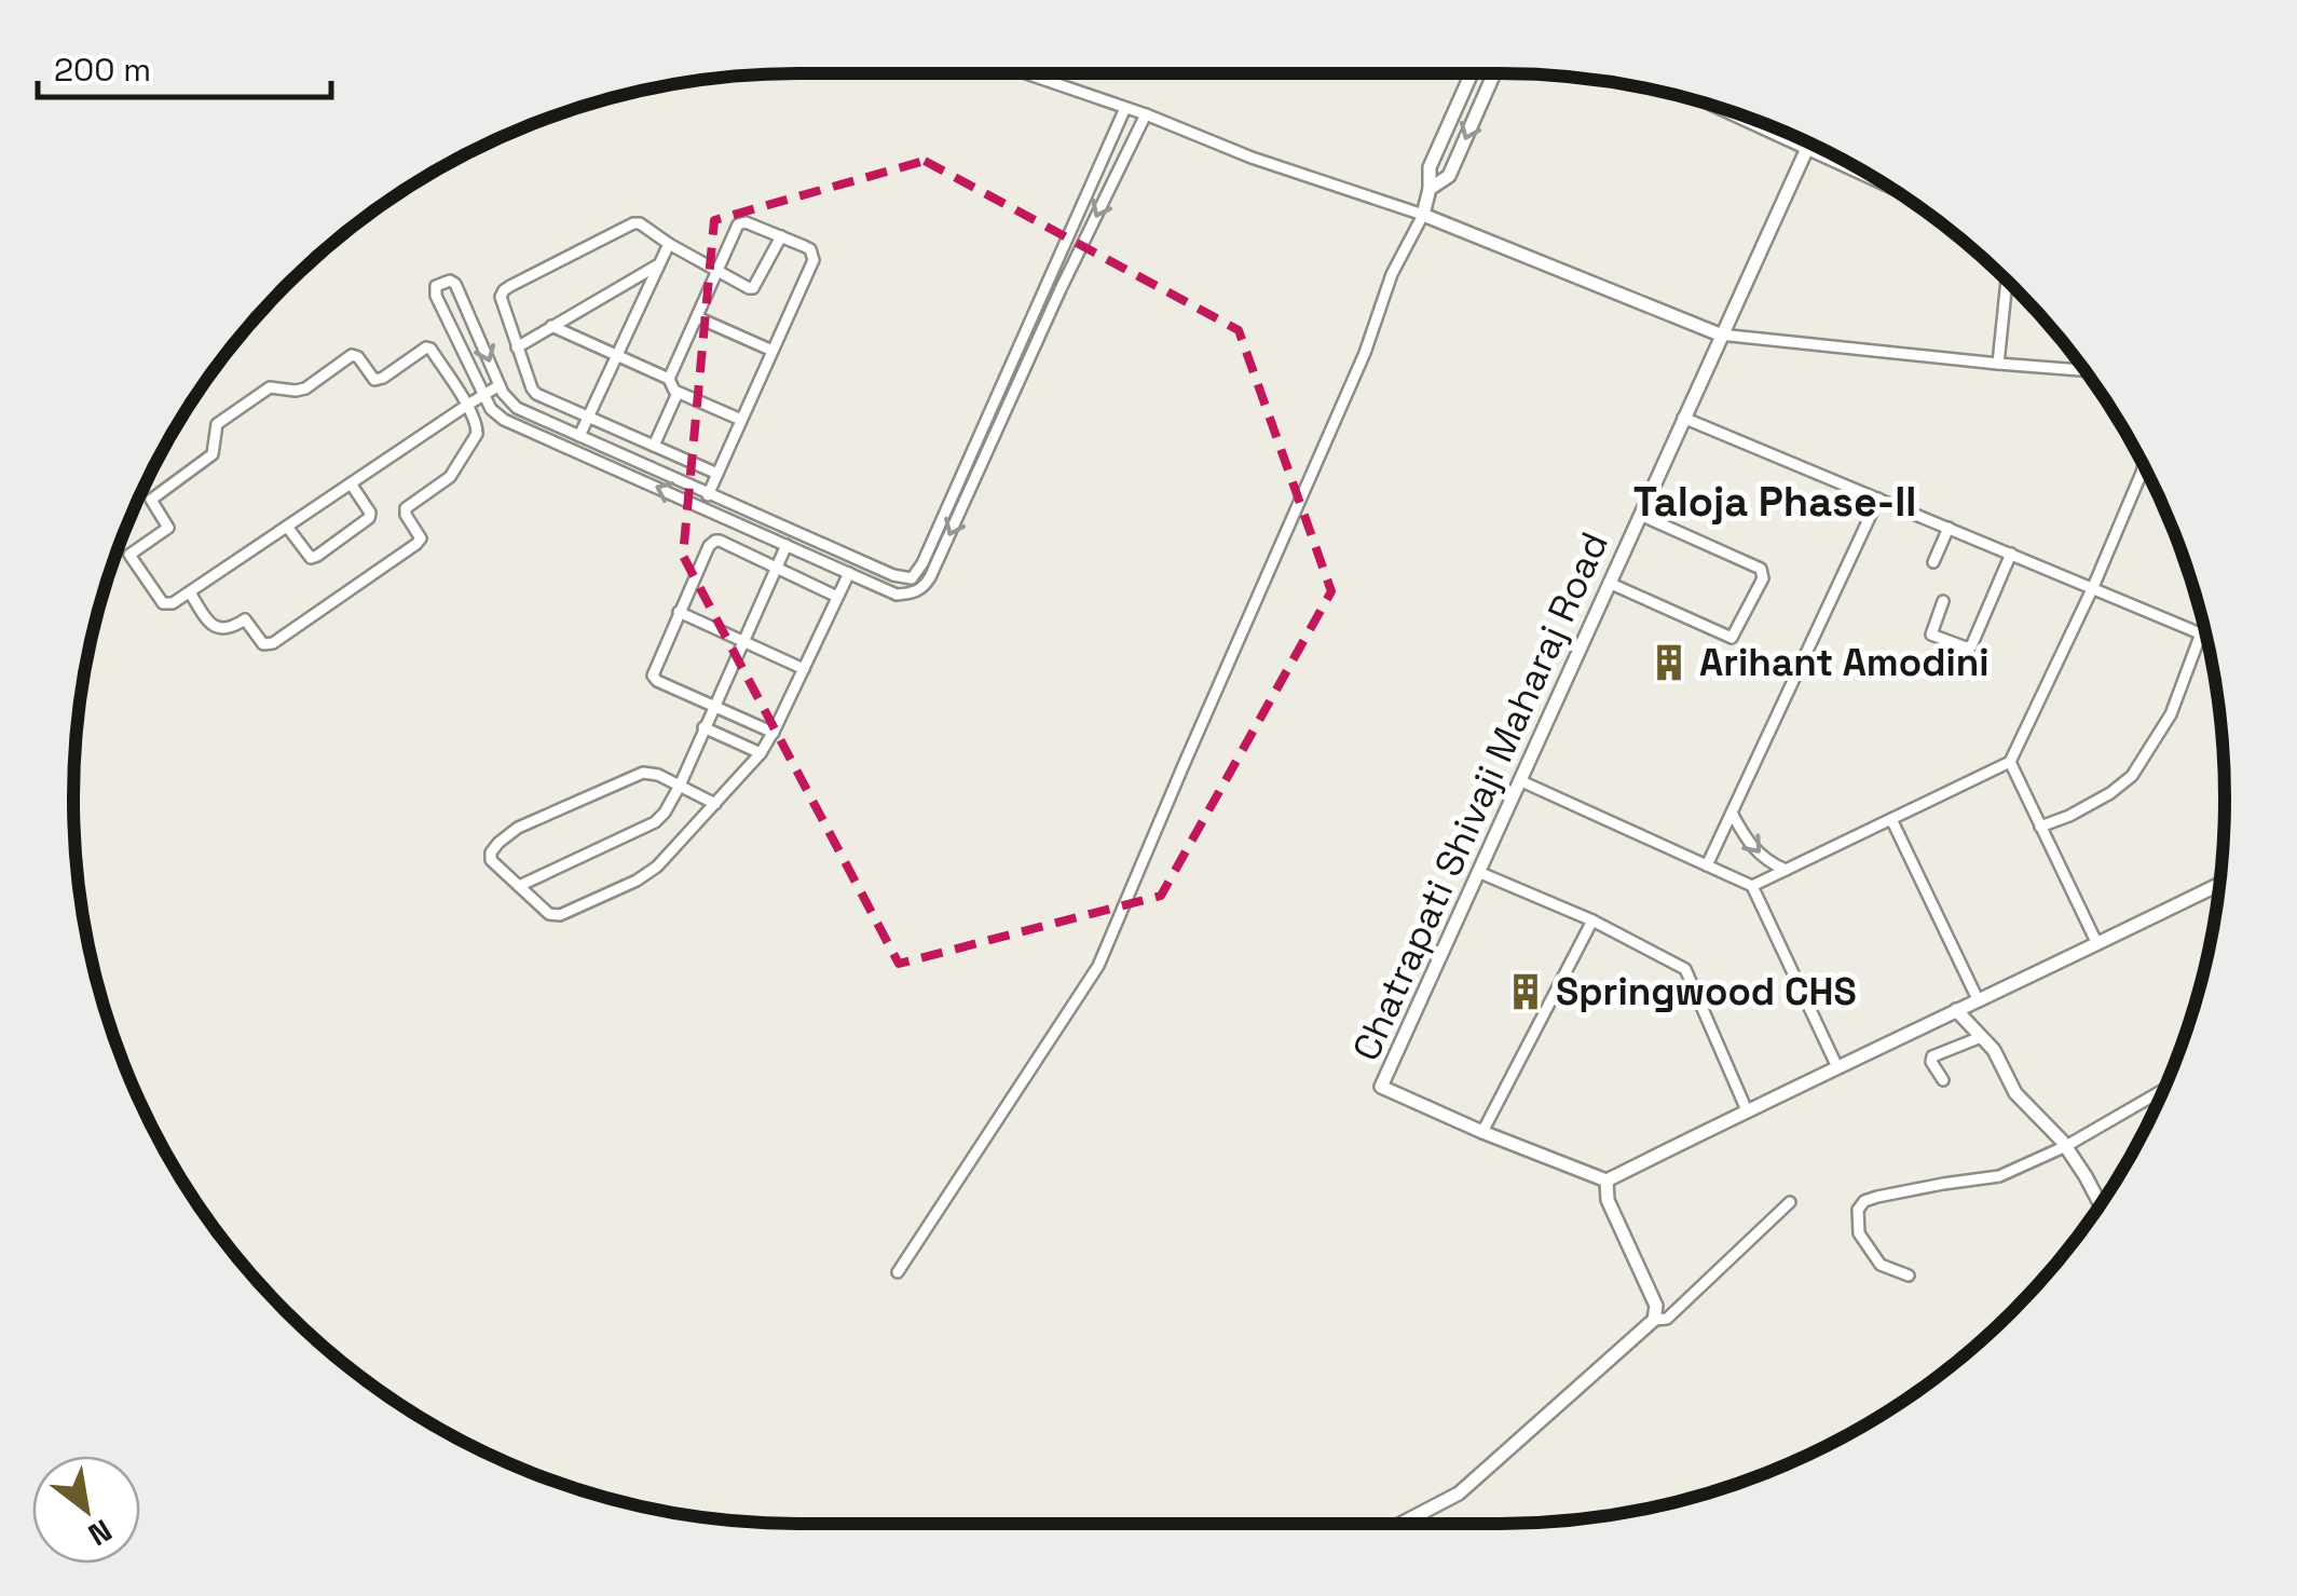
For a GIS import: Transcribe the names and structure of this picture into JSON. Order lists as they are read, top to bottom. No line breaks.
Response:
{"streets":{"street":["Chatrapati Shivaji Maharaj Road"]},"districts":["Taloja Phase-II"],"places":{"building":["Arihant Amodini","Springwood CHS"]},"scale_bar":"200 m","north":"bottom right"}
